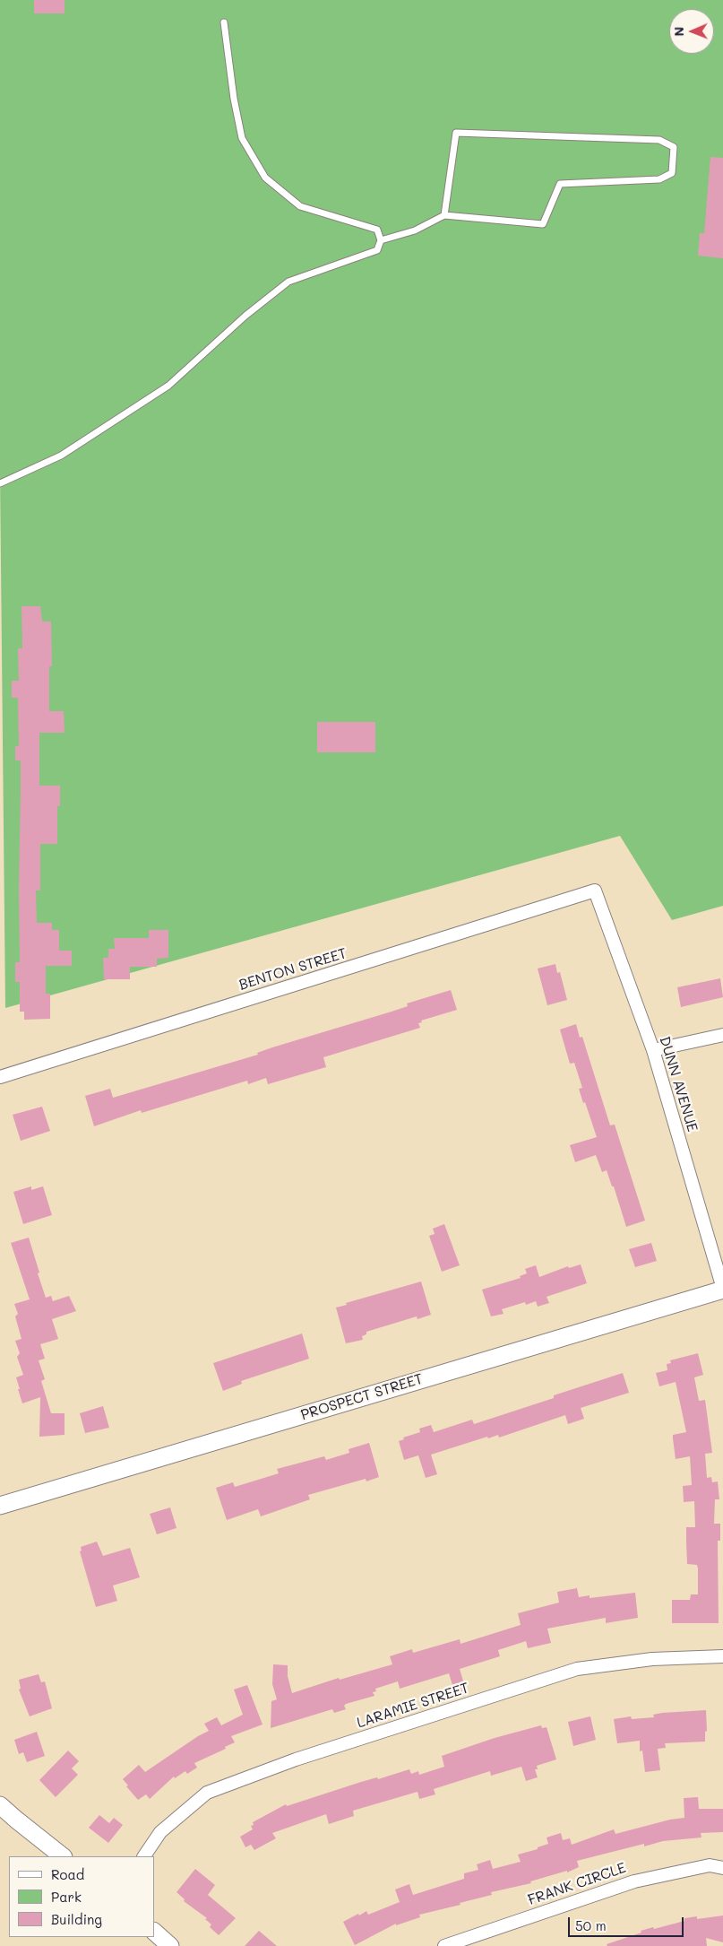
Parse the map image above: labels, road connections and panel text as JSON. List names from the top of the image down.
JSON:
{
  "streets": {
    "street": [
      "BENTON STREET",
      "DUNN AVENUE",
      "PROSPECT STREET",
      "LARAMIE STREET",
      "FRANK CIRCLE"
    ]
  },
  "crossings": [
    ["BENTON STREET", "DUNN AVENUE"],
    ["DUNN AVENUE", "PROSPECT STREET"]
  ],
  "legend": ["Road", "Park", "Building"],
  "scale_bar": "50 m",
  "north": "left"
}
